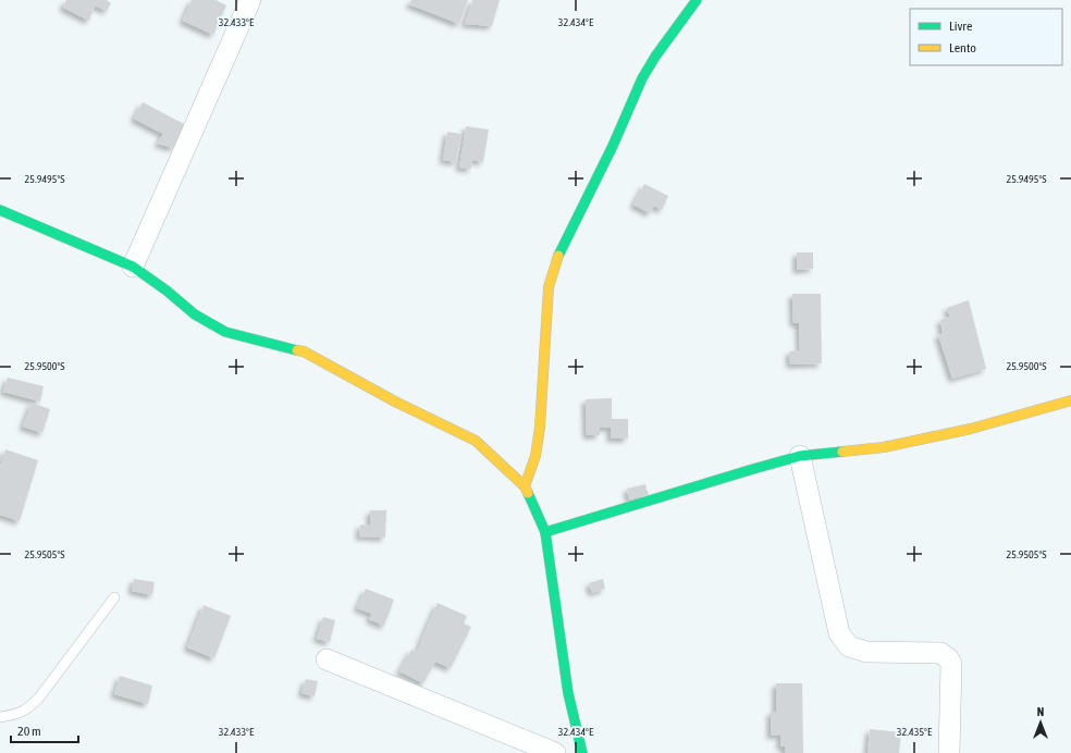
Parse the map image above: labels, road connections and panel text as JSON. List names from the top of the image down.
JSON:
{
  "legend": ["Livre", "Lento"],
  "scale_bar": "20 m",
  "north": "top",
  "coordinates": [
    "32.433°E",
    "32.434°E",
    "25.9495°S",
    "25.9500°S",
    "25.9505°S",
    "32.435°E"
  ]
}
